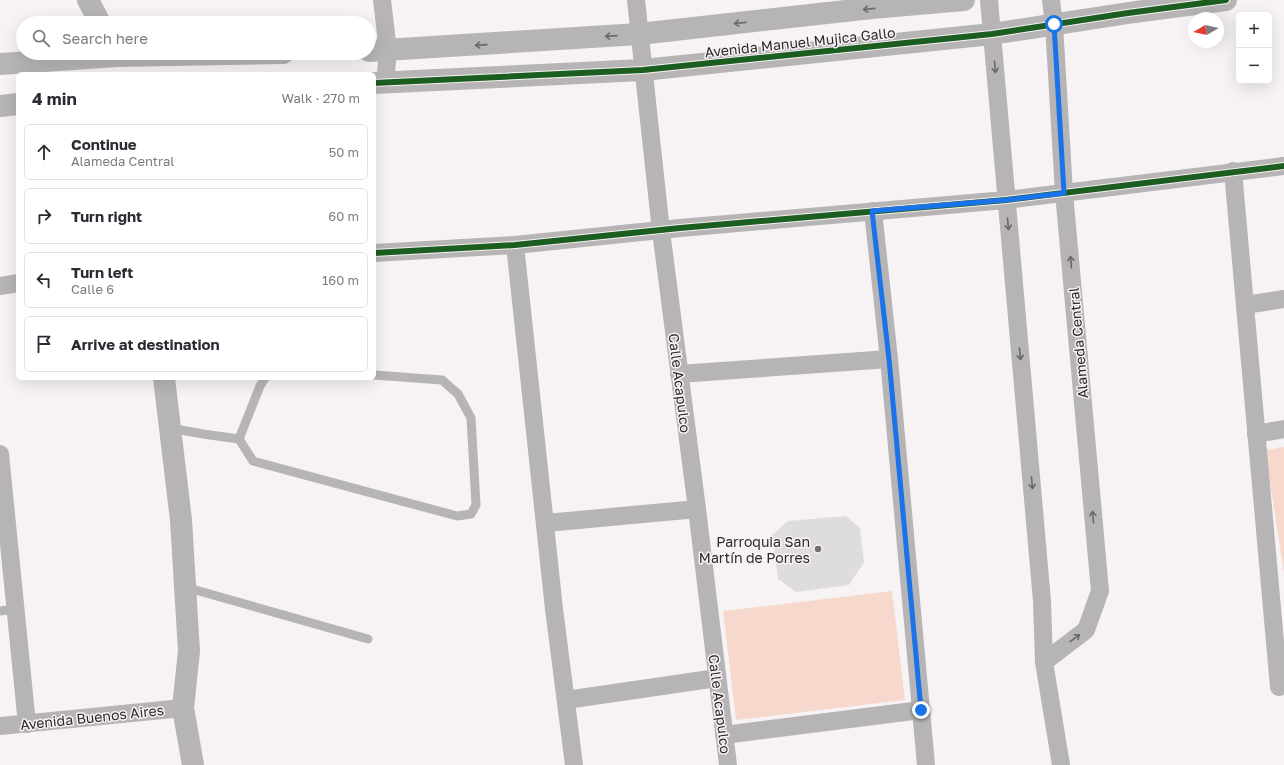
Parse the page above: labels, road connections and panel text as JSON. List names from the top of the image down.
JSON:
{
  "streets": {
    "street": [
      "Avenida Manuel Mujica Gallo",
      "Alameda Central",
      "Calle Acapulco",
      "Avenida Buenos Aires"
    ]
  },
  "crossings": [
    ["Avenida Manuel Mujica Gallo", "Alameda Central"],
    ["Avenida Manuel Mujica Gallo", "Calle Acapulco"]
  ],
  "places": ["Parroquia San Martín de Porres"],
  "north": "left",
  "page": {
    "map_buttons": ["+", "−"],
    "search": "Search here",
    "heading": ["4 min", "Walk · 270 m"],
    "list": [
      ["Continue", "Alameda Central", "50 m"],
      ["Turn right", "60 m"],
      ["Turn left", "Calle 6", "160 m"],
      "Arrive at destination"
    ]
  }
}
